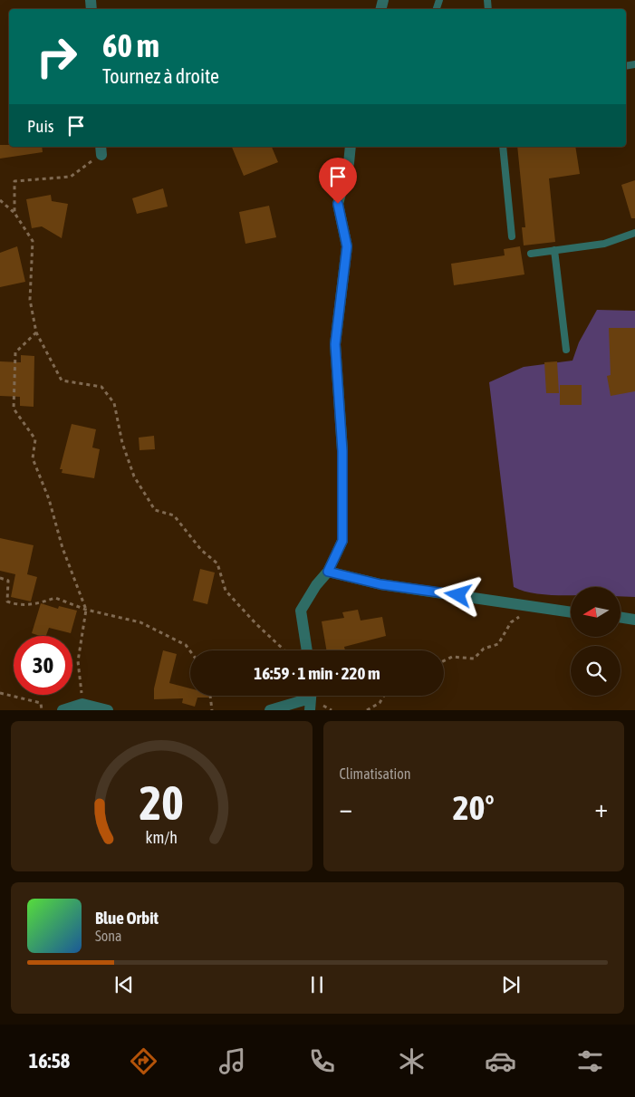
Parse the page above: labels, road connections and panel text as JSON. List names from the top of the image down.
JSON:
{
  "north": "left",
  "page": {
    "turn": ["60 m", "Tournez à droite"],
    "then": "Puis",
    "limit": "30",
    "trip": "16:59 · 1 min · 220 m",
    "tile": "Climatisation",
    "heat": ["−", "20°", "+"],
    "song": ["Blue Orbit", "Sona"],
    "tabs": "16:58",
    "gauge": ["20", "km/h"]
  }
}
